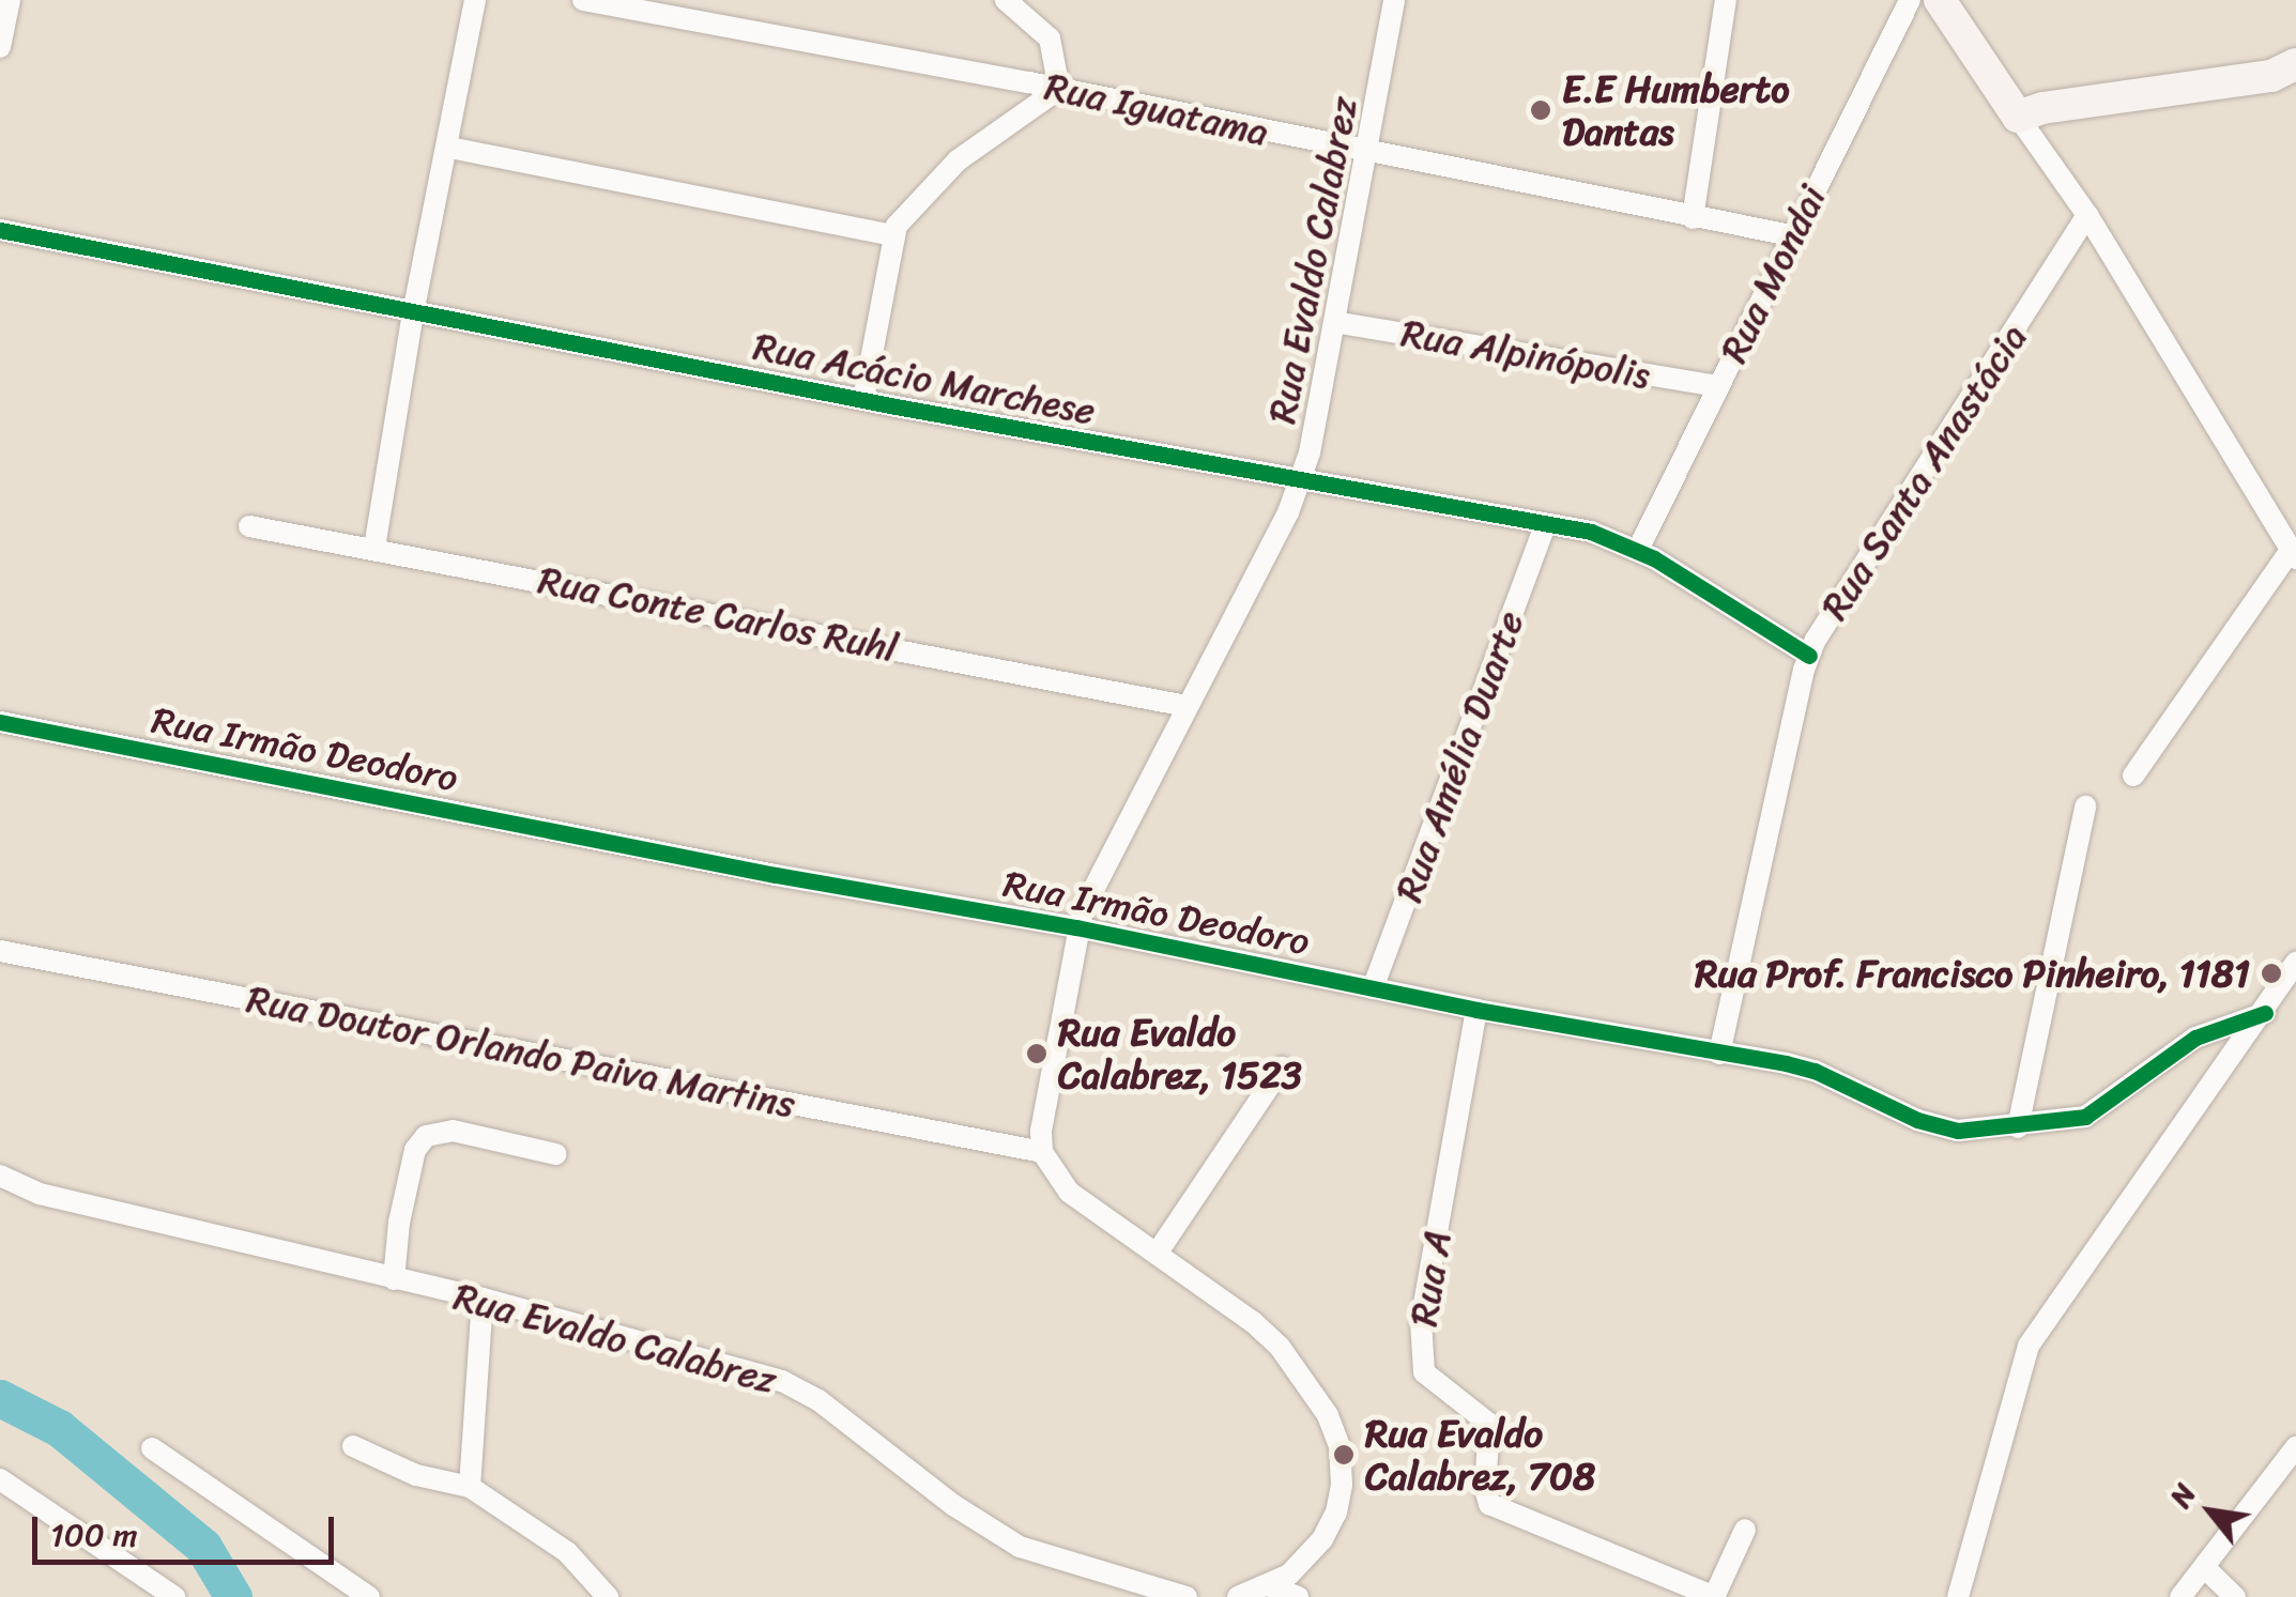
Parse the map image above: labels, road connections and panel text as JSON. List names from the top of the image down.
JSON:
{
  "streets": {
    "street": [
      "Rua Iguatama",
      "Rua Evaldo Calabrez",
      "Rua Mondai",
      "Rua Alpinópolis",
      "Rua Acácio Marchese",
      "Rua Santa Anastácia",
      "Rua Conte Carlos Ruhl",
      "Rua Irmão Deodoro",
      "Rua Amélia Duarte",
      "Rua Doutor Orlando Paiva Martins",
      "Rua A"
    ]
  },
  "crossings": [
    ["Rua Iguatama", "Rua Evaldo Calabrez"],
    ["Rua Iguatama", "Rua Mondai"],
    ["Rua Evaldo Calabrez", "Rua Alpinópolis"],
    ["Rua Evaldo Calabrez", "Rua Acácio Marchese"],
    ["Rua Evaldo Calabrez", "Rua Conte Carlos Ruhl"],
    ["Rua Evaldo Calabrez", "Rua Irmão Deodoro"],
    ["Rua Evaldo Calabrez", "Rua Doutor Orlando Paiva Martins"],
    ["Rua Mondai", "Rua Alpinópolis"],
    ["Rua Mondai", "Rua Acácio Marchese"],
    ["Rua Acácio Marchese", "Rua Santa Anastácia"],
    ["Rua Acácio Marchese", "Rua Amélia Duarte"],
    ["Rua Santa Anastácia", "Rua Irmão Deodoro"],
    ["Rua Irmão Deodoro", "Rua Amélia Duarte"],
    ["Rua Irmão Deodoro", "Rua A"]
  ],
  "places": [
    "E.E Humberto Dantas",
    "Rua Prof. Francisco Pinheiro, 1181",
    "Rua Evaldo Calabrez, 1523",
    "Rua Evaldo Calabrez, 708"
  ],
  "scale_bar": "100 m",
  "north": "top left"
}
